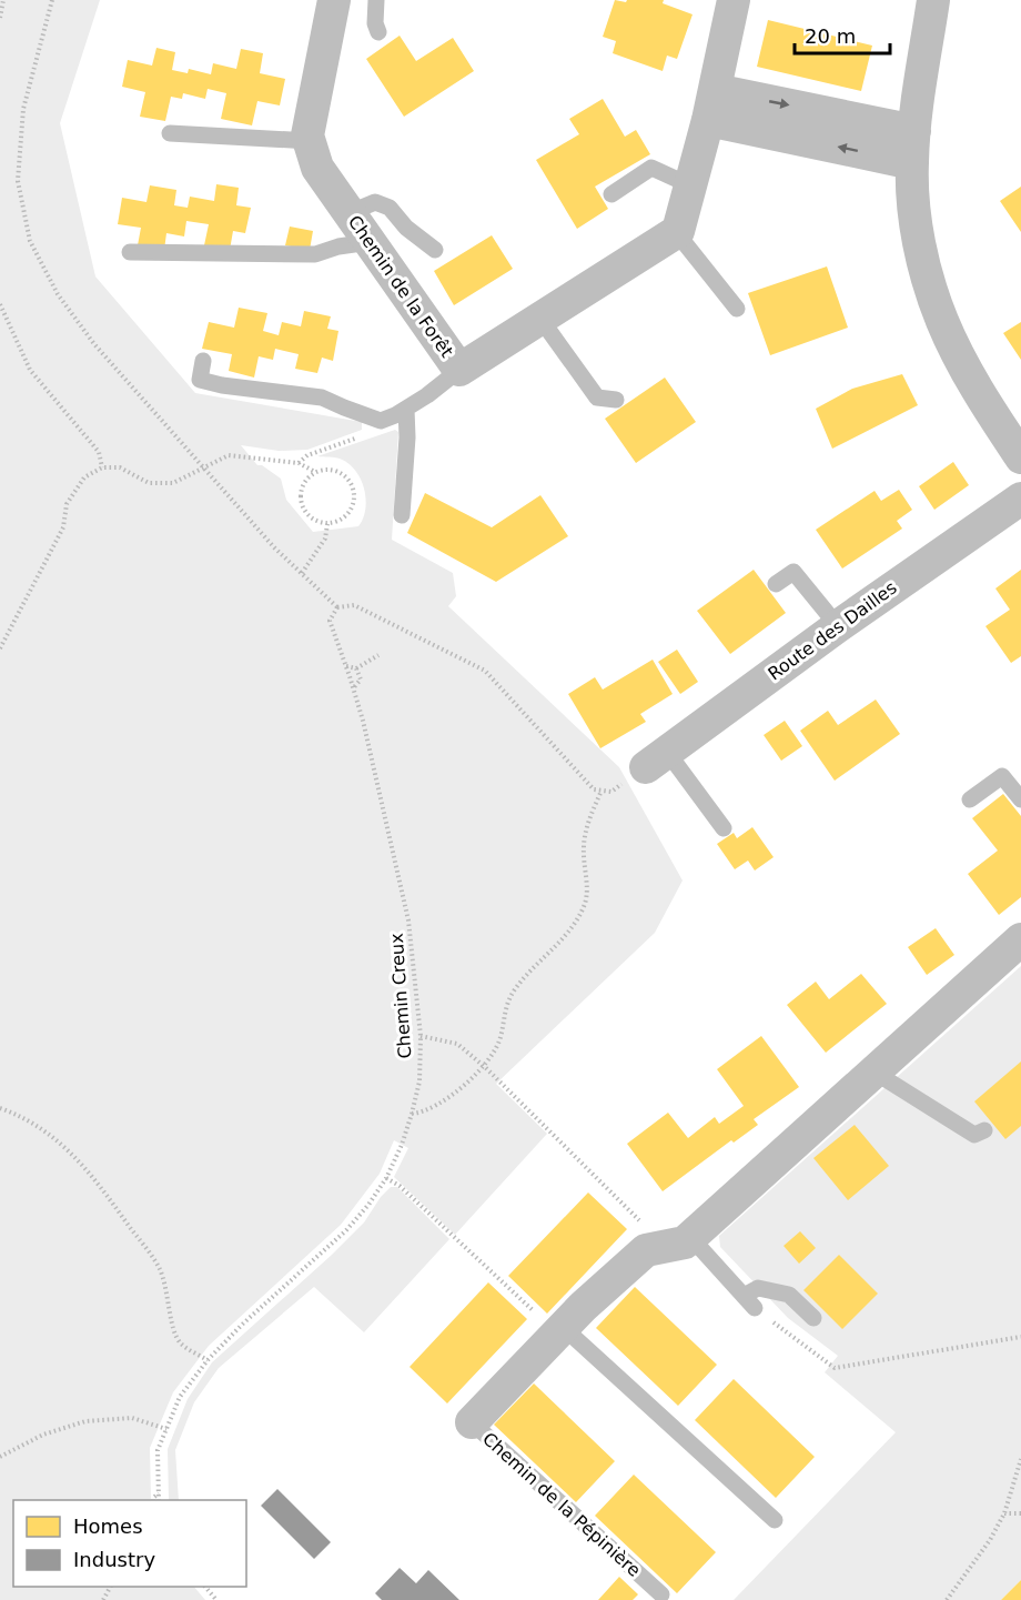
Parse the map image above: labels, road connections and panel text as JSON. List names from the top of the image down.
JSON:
{
  "streets": {
    "street": ["Chemin de la Forêt", "Route des Dailles", "Chemin de la Pépinière"],
    "path": ["Chemin Creux"]
  },
  "legend": ["Homes", "Industry"],
  "scale_bar": "20 m"
}
